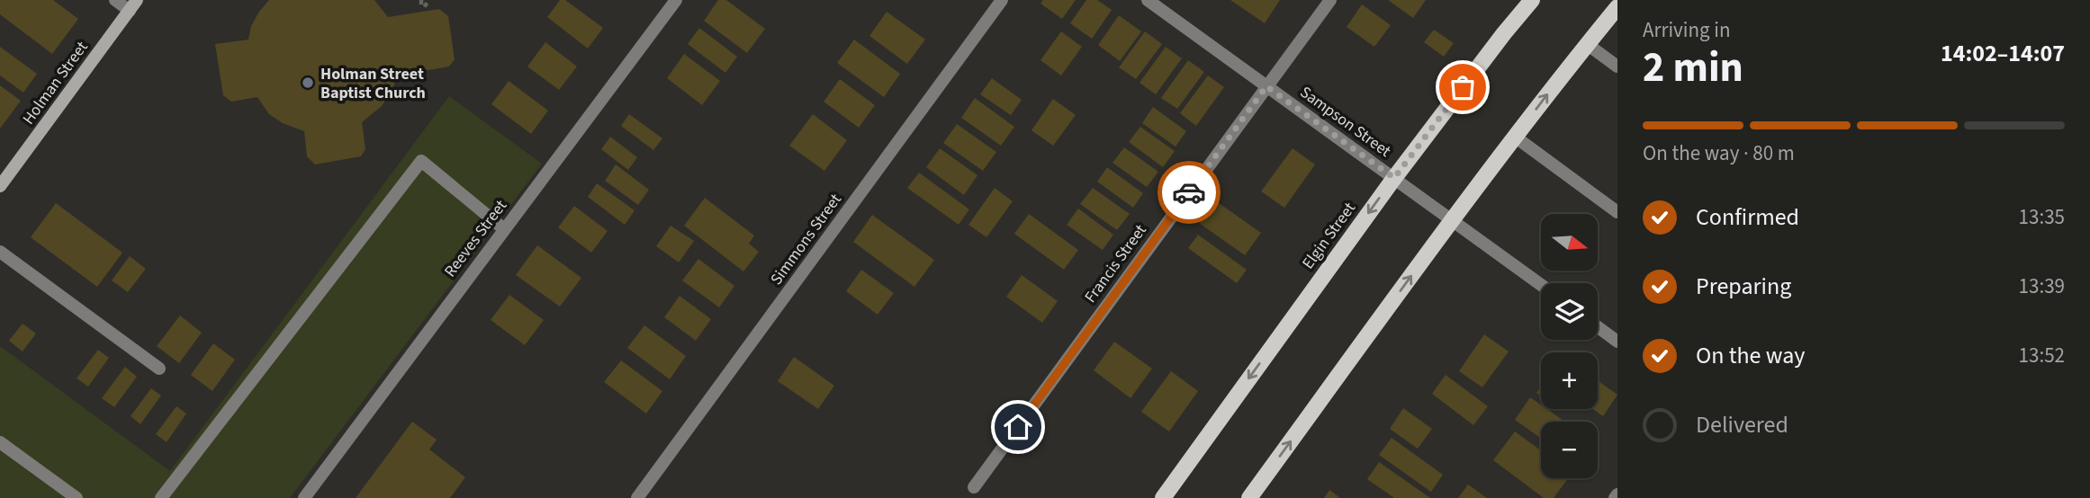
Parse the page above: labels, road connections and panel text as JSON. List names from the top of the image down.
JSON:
{
  "streets": {
    "main road": ["Elgin Street"],
    "street": [
      "Holman Street",
      "Sampson Street",
      "Reeves Street",
      "Simmons Street",
      "Francis Street"
    ]
  },
  "crossings": [
    ["Sampson Street", "Elgin Street"],
    ["Sampson Street", "Francis Street"]
  ],
  "places": ["Holman Street Baptist Church"],
  "north": "right",
  "page": {
    "heading": ["2 min", "Arriving in", "14:02–14:07"],
    "bar": "On the way · 80 m",
    "list": [
      ["Confirmed", "13:35"],
      ["Preparing", "13:39"],
      ["On the way", "13:52"],
      "Delivered"
    ],
    "map_buttons": ["+", "−"]
  }
}
